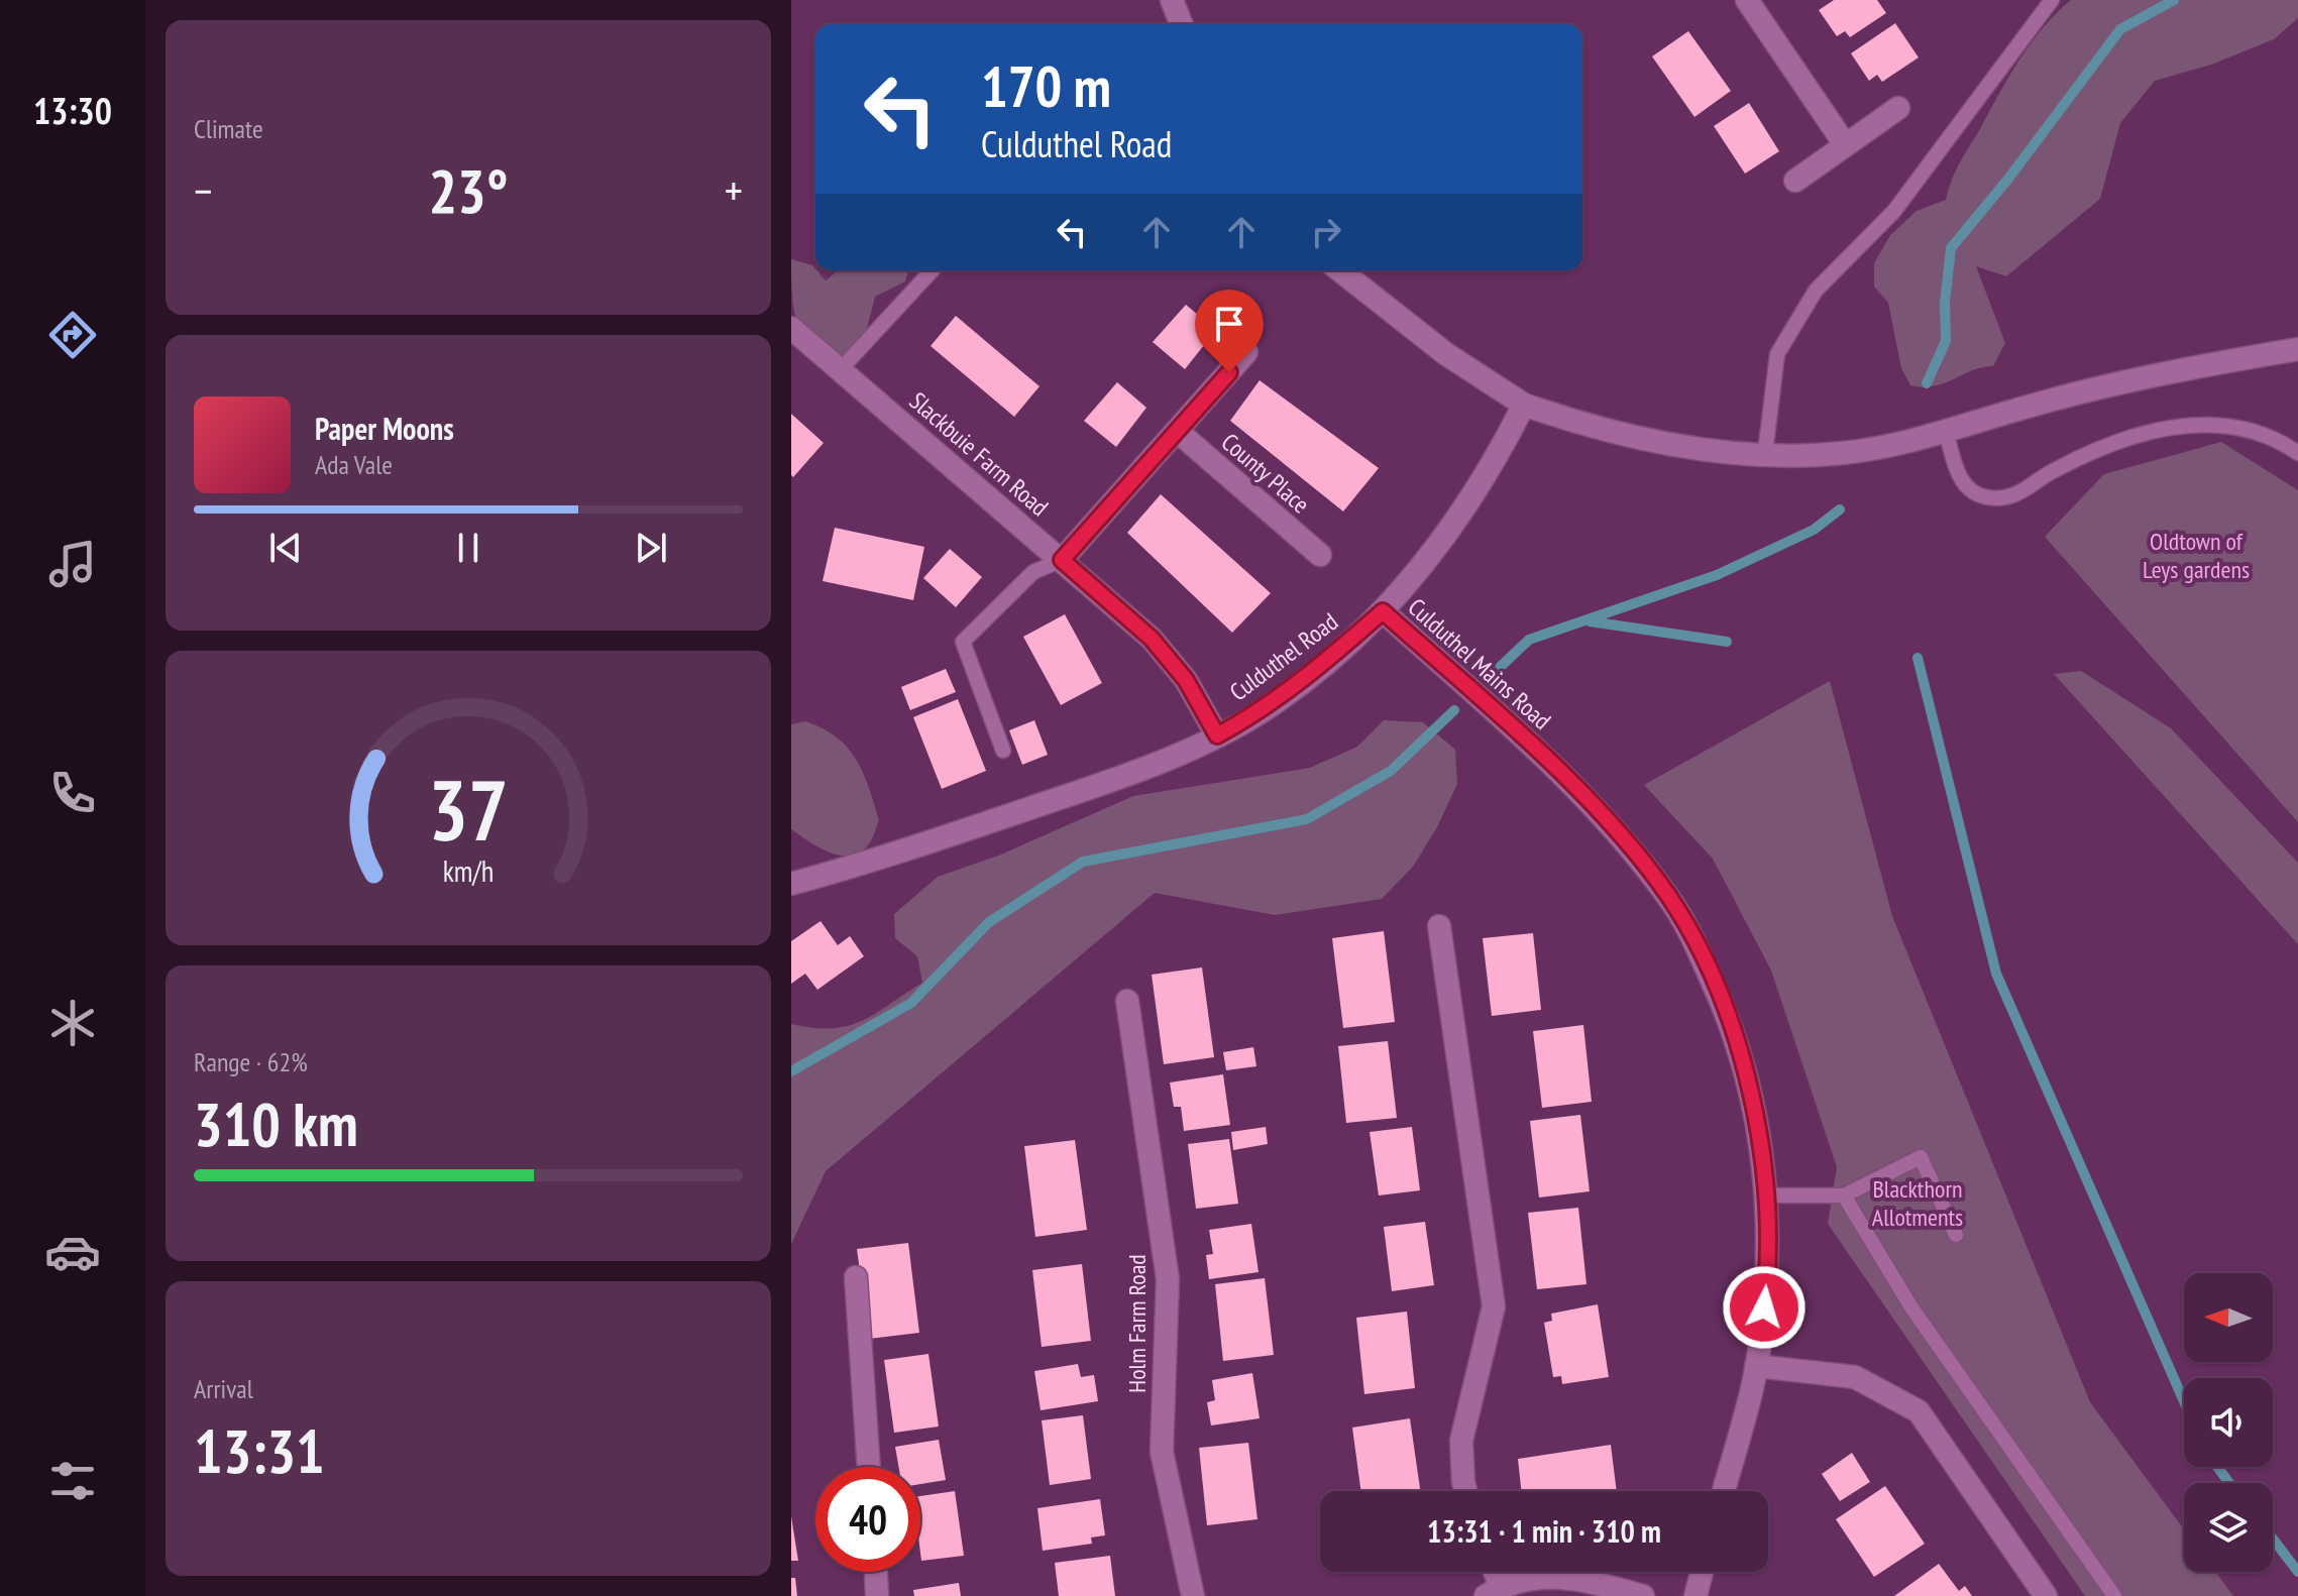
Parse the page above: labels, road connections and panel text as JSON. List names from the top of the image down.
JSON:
{
  "streets": {
    "street": [
      "Slackbuie Farm Road",
      "County Place",
      "Culduthel Road",
      "Culduthel Mains Road",
      "Holm Farm Road"
    ]
  },
  "crossings": [
    ["Slackbuie Farm Road", "Culduthel Road"],
    ["Culduthel Road", "Culduthel Mains Road"]
  ],
  "parks": ["Oldtown of Leys gardens", "Blackthorn Allotments"],
  "north": "left",
  "page": {
    "tabs": "13:30",
    "tile": [
      "Climate",
      ["Range · 62%", "310 km"],
      ["Arrival", "13:31"]
    ],
    "turn": ["170 m", "Culduthel Road"],
    "heat": ["−", "23°", "+"],
    "song": ["Paper Moons", "Ada Vale"],
    "limit": "40",
    "trip": "13:31 · 1 min · 310 m",
    "gauge": ["37", "km/h"]
  }
}
